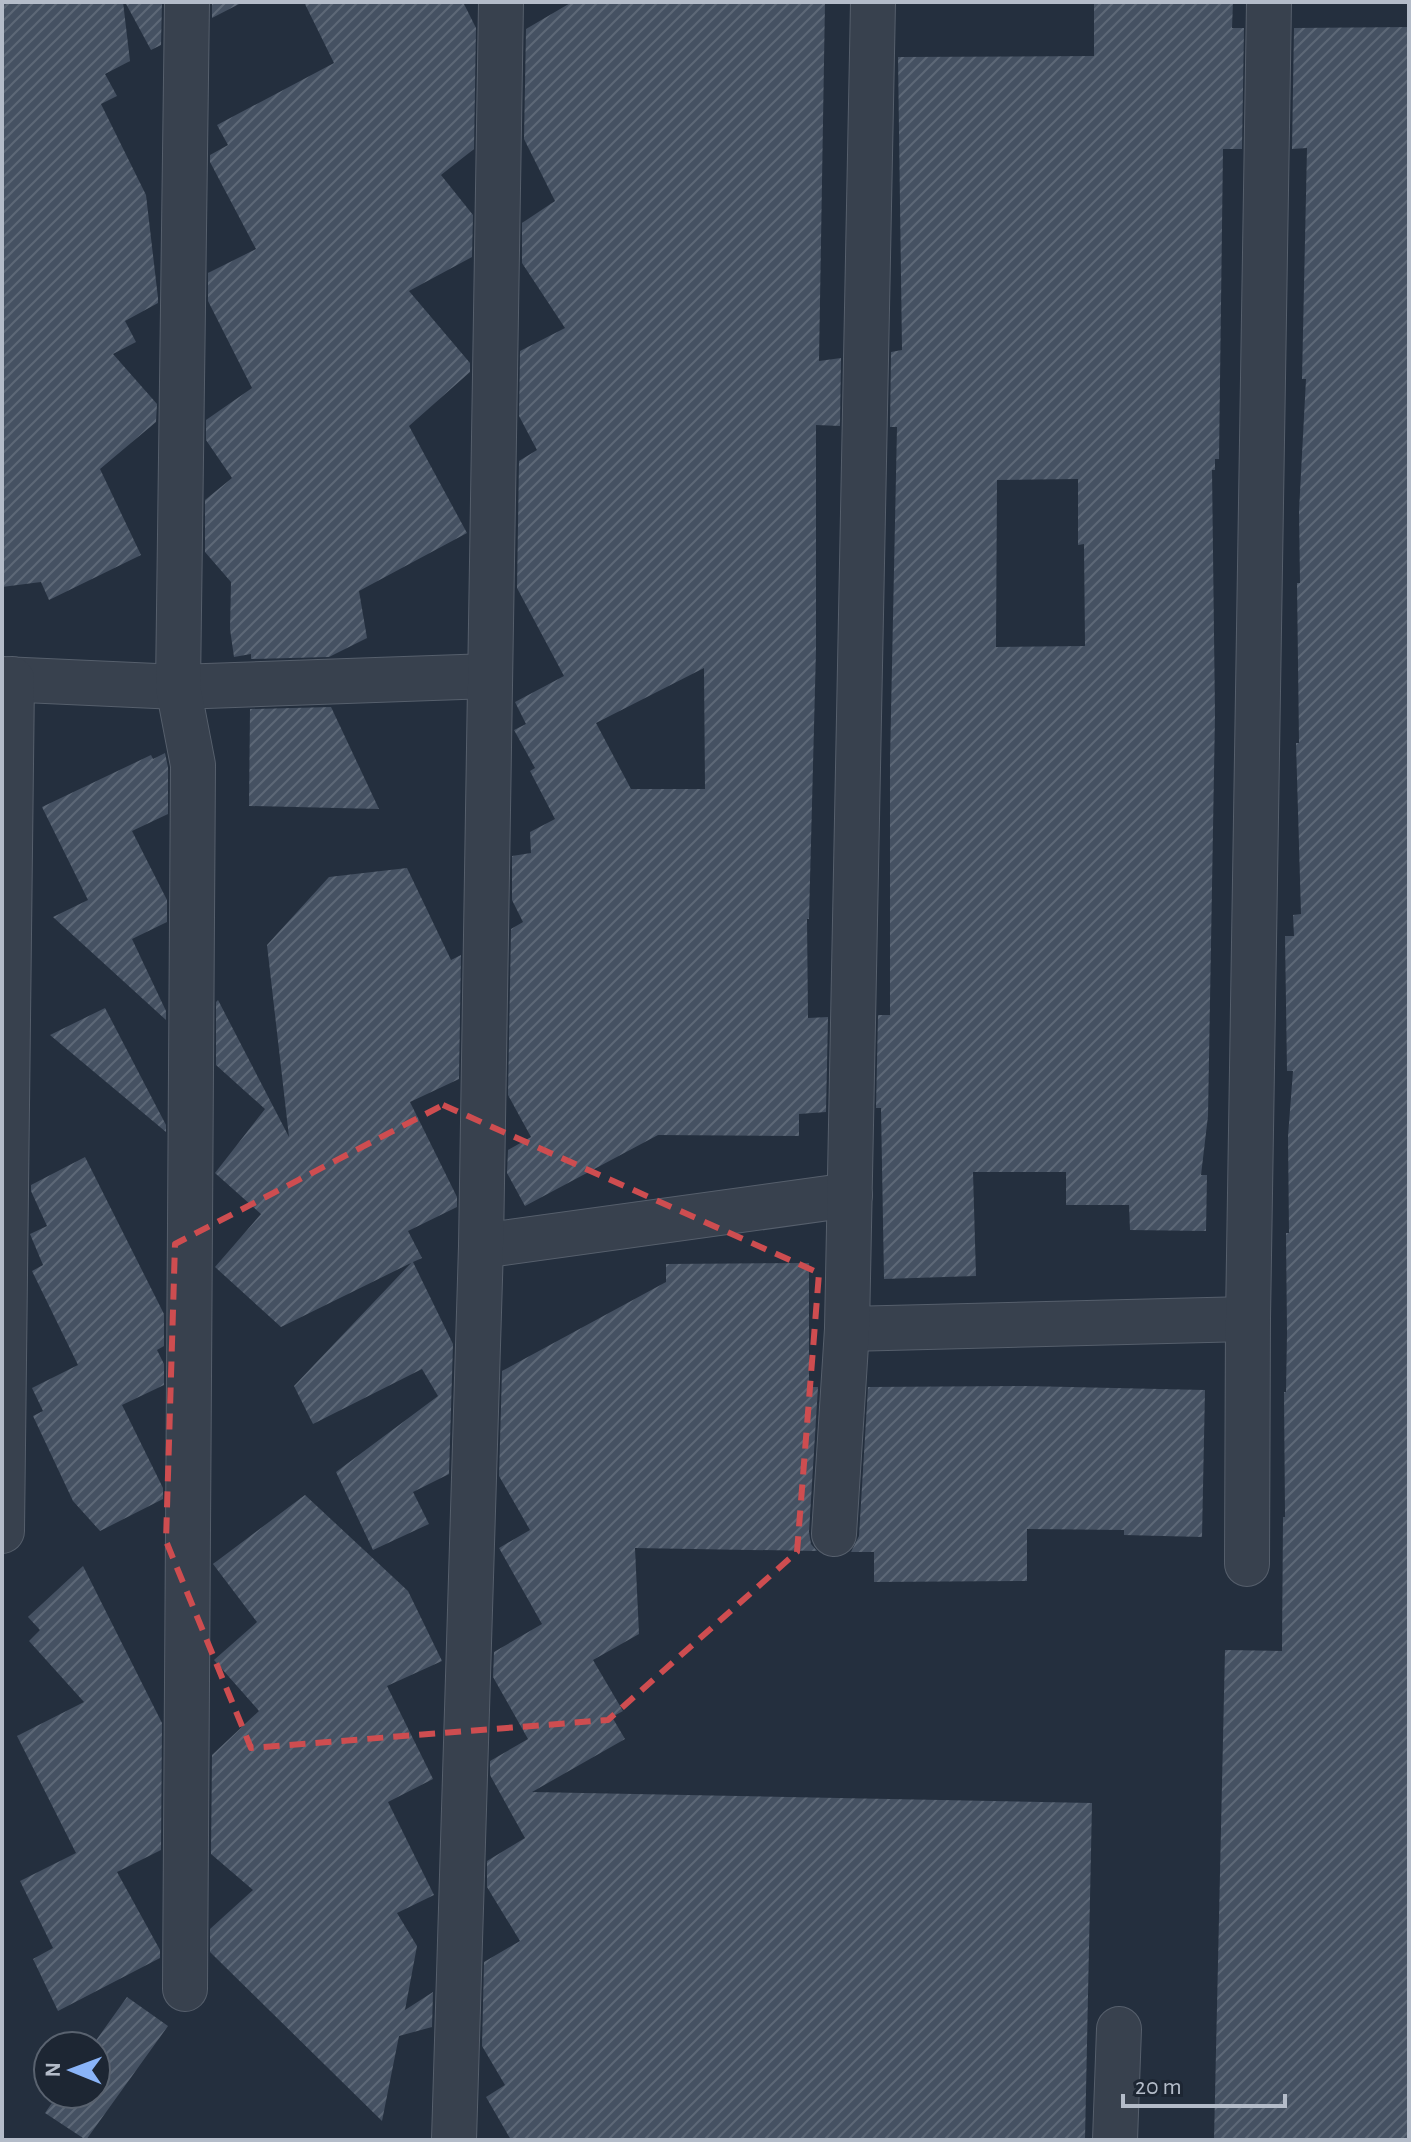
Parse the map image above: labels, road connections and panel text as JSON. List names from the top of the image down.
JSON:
{
  "scale_bar": "20 m",
  "north": "left"
}
